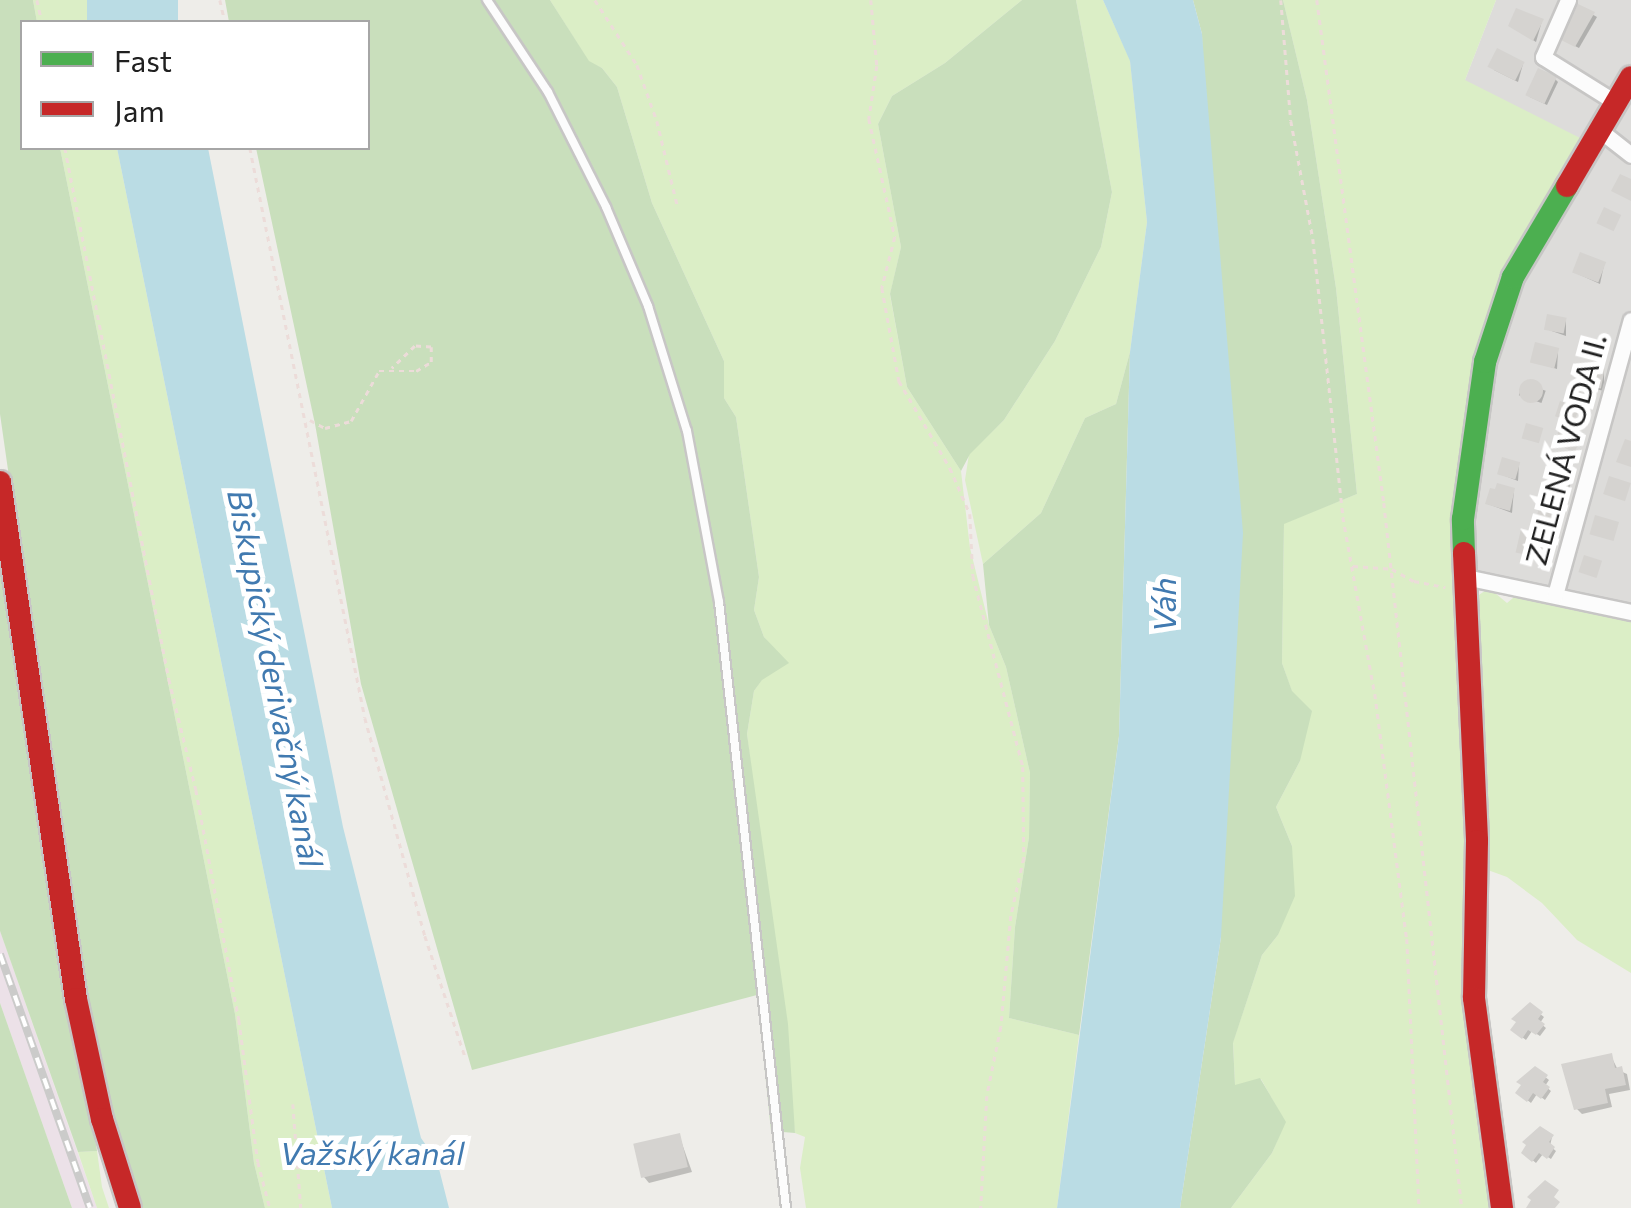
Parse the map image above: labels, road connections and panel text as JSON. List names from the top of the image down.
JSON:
{
  "streets": {
    "street": ["ZELENÁ VODA II."]
  },
  "water": ["Váh", "Biskupický derivačný kanál", "Važský kanál"],
  "legend": ["Fast", "Jam"]
}
